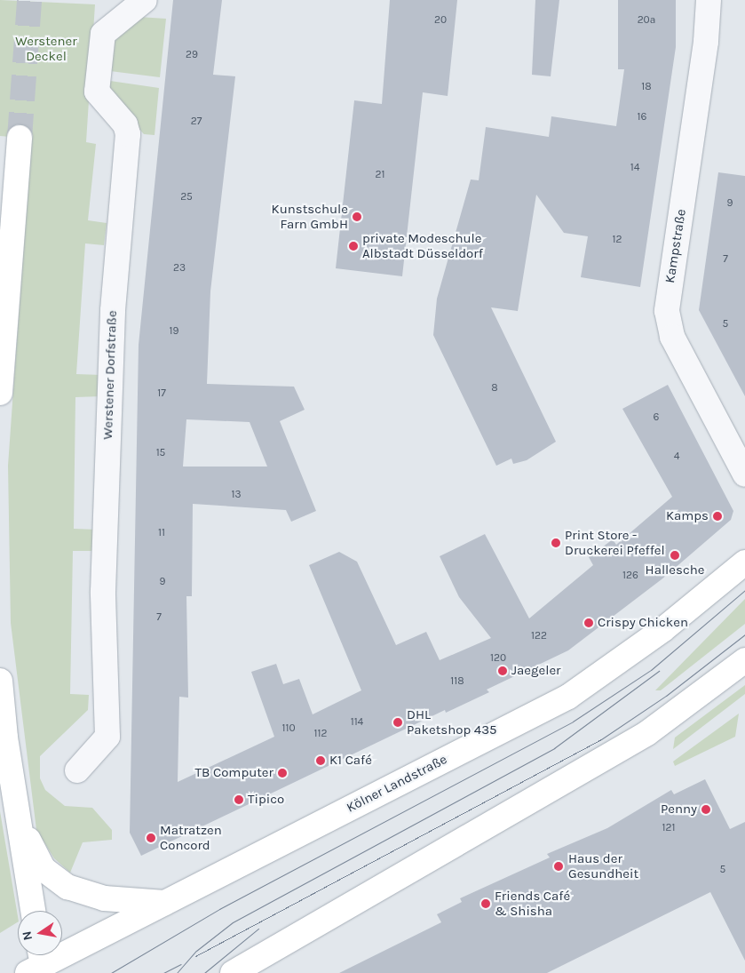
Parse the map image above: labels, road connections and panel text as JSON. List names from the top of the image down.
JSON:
{
  "streets": {
    "main road": ["Kölner Landstraße"],
    "street": ["Kampstraße", "Werstener Dorfstraße"]
  },
  "parks": ["Werstener Deckel"],
  "places": [
    "Kunstschule Farn GmbH",
    "private Modeschule Albstadt Düsseldorf",
    "Kamps",
    "Print Store - Druckerei Pfeffel",
    "Hallesche",
    "Crispy Chicken",
    "Jaegeler",
    "DHL Paketshop 435",
    "K1 Café",
    "TB Computer",
    "Tipico",
    "Penny",
    "Matratzen Concord",
    "Haus der Gesundheit",
    "Friends Café & Shisha"
  ],
  "house_numbers": [
    "20",
    "20a",
    "29",
    "18",
    "16",
    "27",
    "14",
    "21",
    "25",
    "9",
    "12",
    "7",
    "23",
    "5",
    "19",
    "8",
    "17",
    "6",
    "15",
    "4",
    "13",
    "11",
    "126",
    "9",
    "7",
    "122",
    "120",
    "118",
    "114",
    "110",
    "112",
    "121",
    "5"
  ],
  "north": "left"
}
